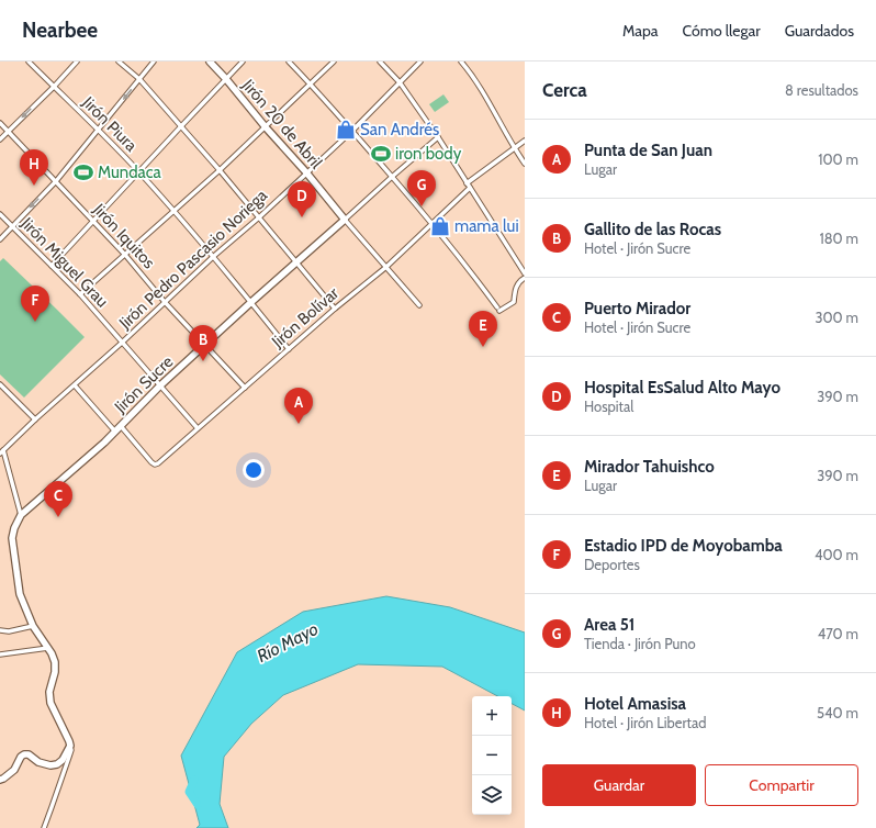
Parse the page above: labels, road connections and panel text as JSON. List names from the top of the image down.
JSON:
{
  "streets": {
    "street": [
      "Jirón Piura",
      "Jirón 20 de Abril",
      "Jirón Iquitos",
      "Jirón Pedro Pascasio Noriega",
      "Jirón Miguel Grau",
      "Jirón Bolívar",
      "Jirón Sucre"
    ]
  },
  "crossings": [
    ["Jirón Piura", "Jirón Pedro Pascasio Noriega"],
    ["Jirón Piura", "Jirón Bolívar"],
    ["Jirón Piura", "Jirón Sucre"],
    ["Jirón 20 de Abril", "Jirón Pedro Pascasio Noriega"],
    ["Jirón 20 de Abril", "Jirón Bolívar"],
    ["Jirón 20 de Abril", "Jirón Sucre"],
    ["Jirón Iquitos", "Jirón Pedro Pascasio Noriega"],
    ["Jirón Iquitos", "Jirón Bolívar"],
    ["Jirón Iquitos", "Jirón Sucre"],
    ["Jirón Pedro Pascasio Noriega", "Jirón Miguel Grau"],
    ["Jirón Miguel Grau", "Jirón Bolívar"],
    ["Jirón Miguel Grau", "Jirón Sucre"],
    ["Jirón Bolívar", "Jirón Sucre"]
  ],
  "water": ["Río Mayo"],
  "places": {
    "shop": ["San Andrés", "mama lui"],
    "sports": ["iron body", "Mundaca"]
  },
  "page": {
    "header": "Nearbee",
    "nav": ["Mapa", "Cómo llegar", "Guardados"],
    "heading": ["Cerca", "8 resultados"],
    "list": [
      {
        "mark": "A",
        "name": "Punta de San Juan",
        "note": "Lugar",
        "value": "100 m"
      },
      {
        "mark": "B",
        "name": "Gallito de las Rocas",
        "note": "Hotel · Jirón Sucre",
        "value": "180 m"
      },
      {
        "mark": "C",
        "name": "Puerto Mirador",
        "note": "Hotel · Jirón Sucre",
        "value": "300 m"
      },
      {
        "mark": "D",
        "name": "Hospital EsSalud Alto Mayo",
        "note": "Hospital",
        "value": "390 m"
      },
      {
        "mark": "E",
        "name": "Mirador Tahuishco",
        "note": "Lugar",
        "value": "390 m"
      },
      {
        "mark": "F",
        "name": "Estadio IPD de Moyobamba",
        "note": "Deportes",
        "value": "400 m"
      },
      {
        "mark": "G",
        "name": "Area 51",
        "note": "Tienda · Jirón Puno",
        "value": "470 m"
      },
      {
        "mark": "H",
        "name": "Hotel Amasisa",
        "note": "Hotel · Jirón Libertad",
        "value": "540 m"
      }
    ],
    "pins": [
      "H",
      "G",
      "D",
      "F",
      "E",
      "B",
      "A",
      "C"
    ],
    "map_buttons": ["+", "−"],
    "buttons": ["Guardar", "Compartir"]
  }
}
